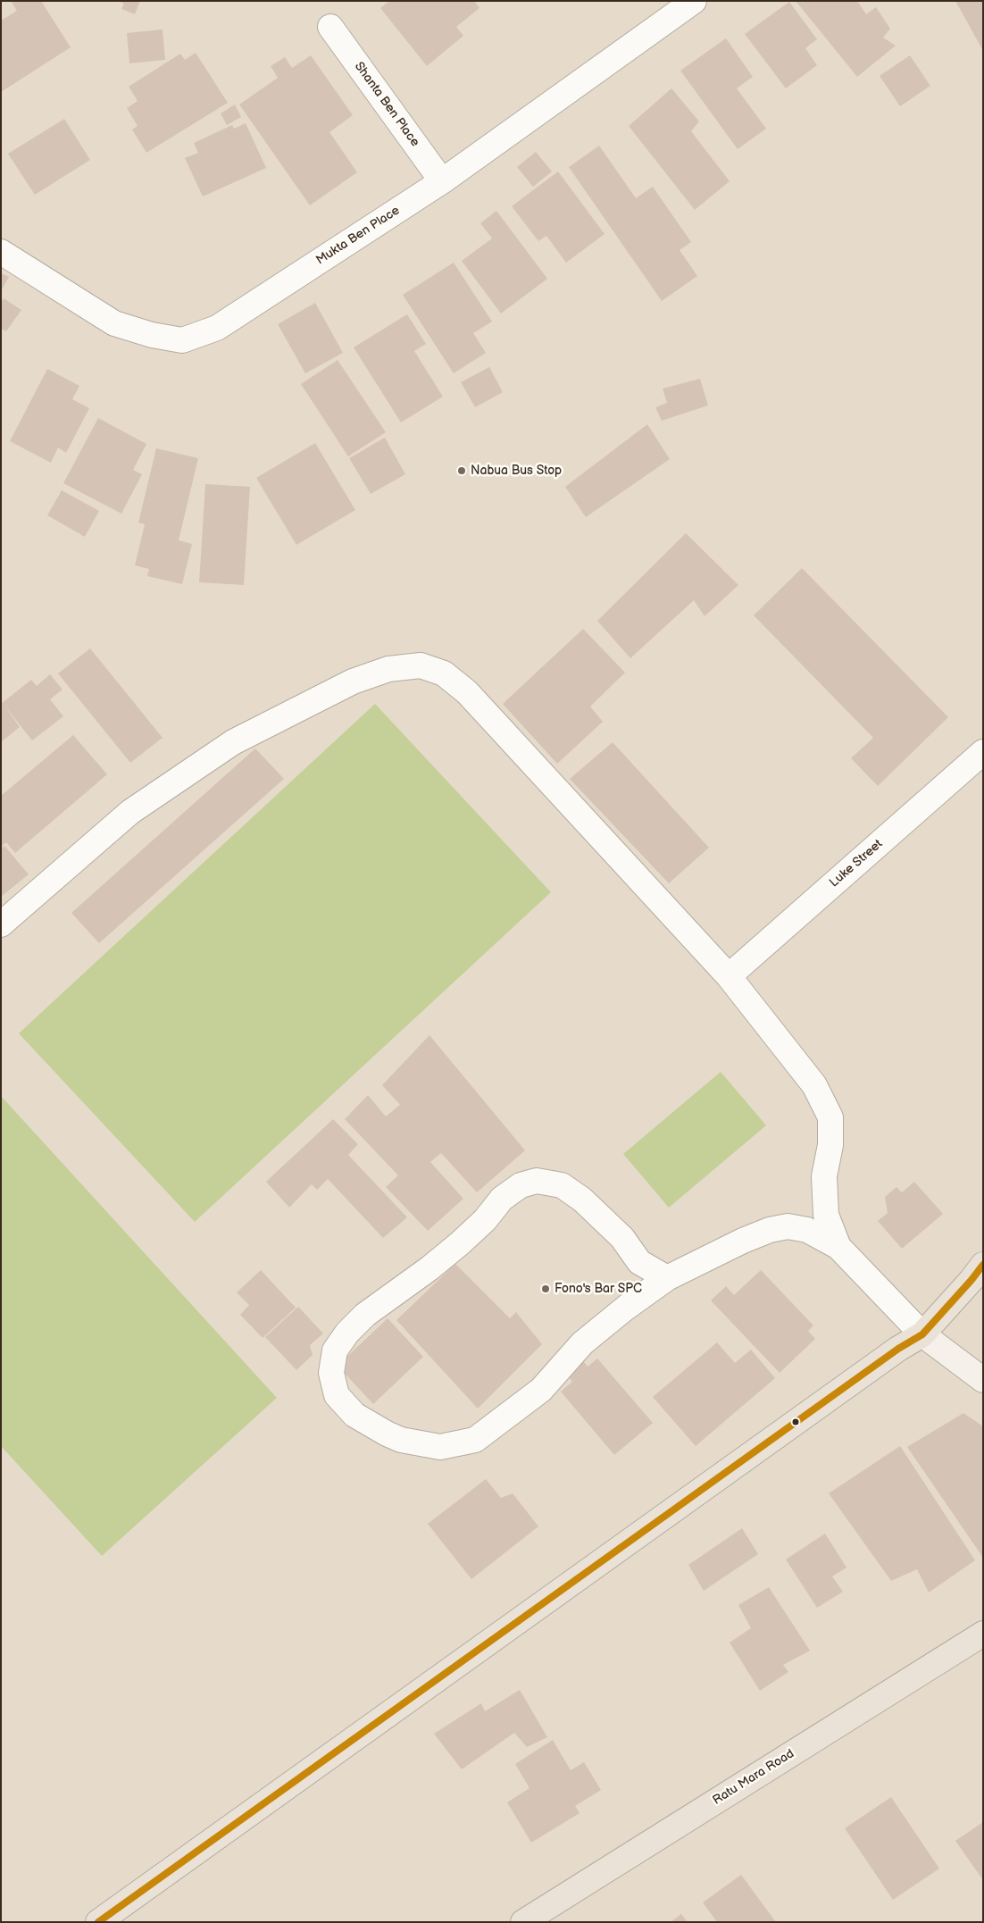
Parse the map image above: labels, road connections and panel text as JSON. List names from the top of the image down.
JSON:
{
  "streets": {
    "highway": ["Ratu Mara Road"],
    "street": ["Shanta Ben Place", "Mukta Ben Place", "Luke Street"]
  },
  "crossings": [
    ["Shanta Ben Place", "Mukta Ben Place"]
  ],
  "places": ["Nabua Bus Stop", "Fono's Bar SPC"]
}
